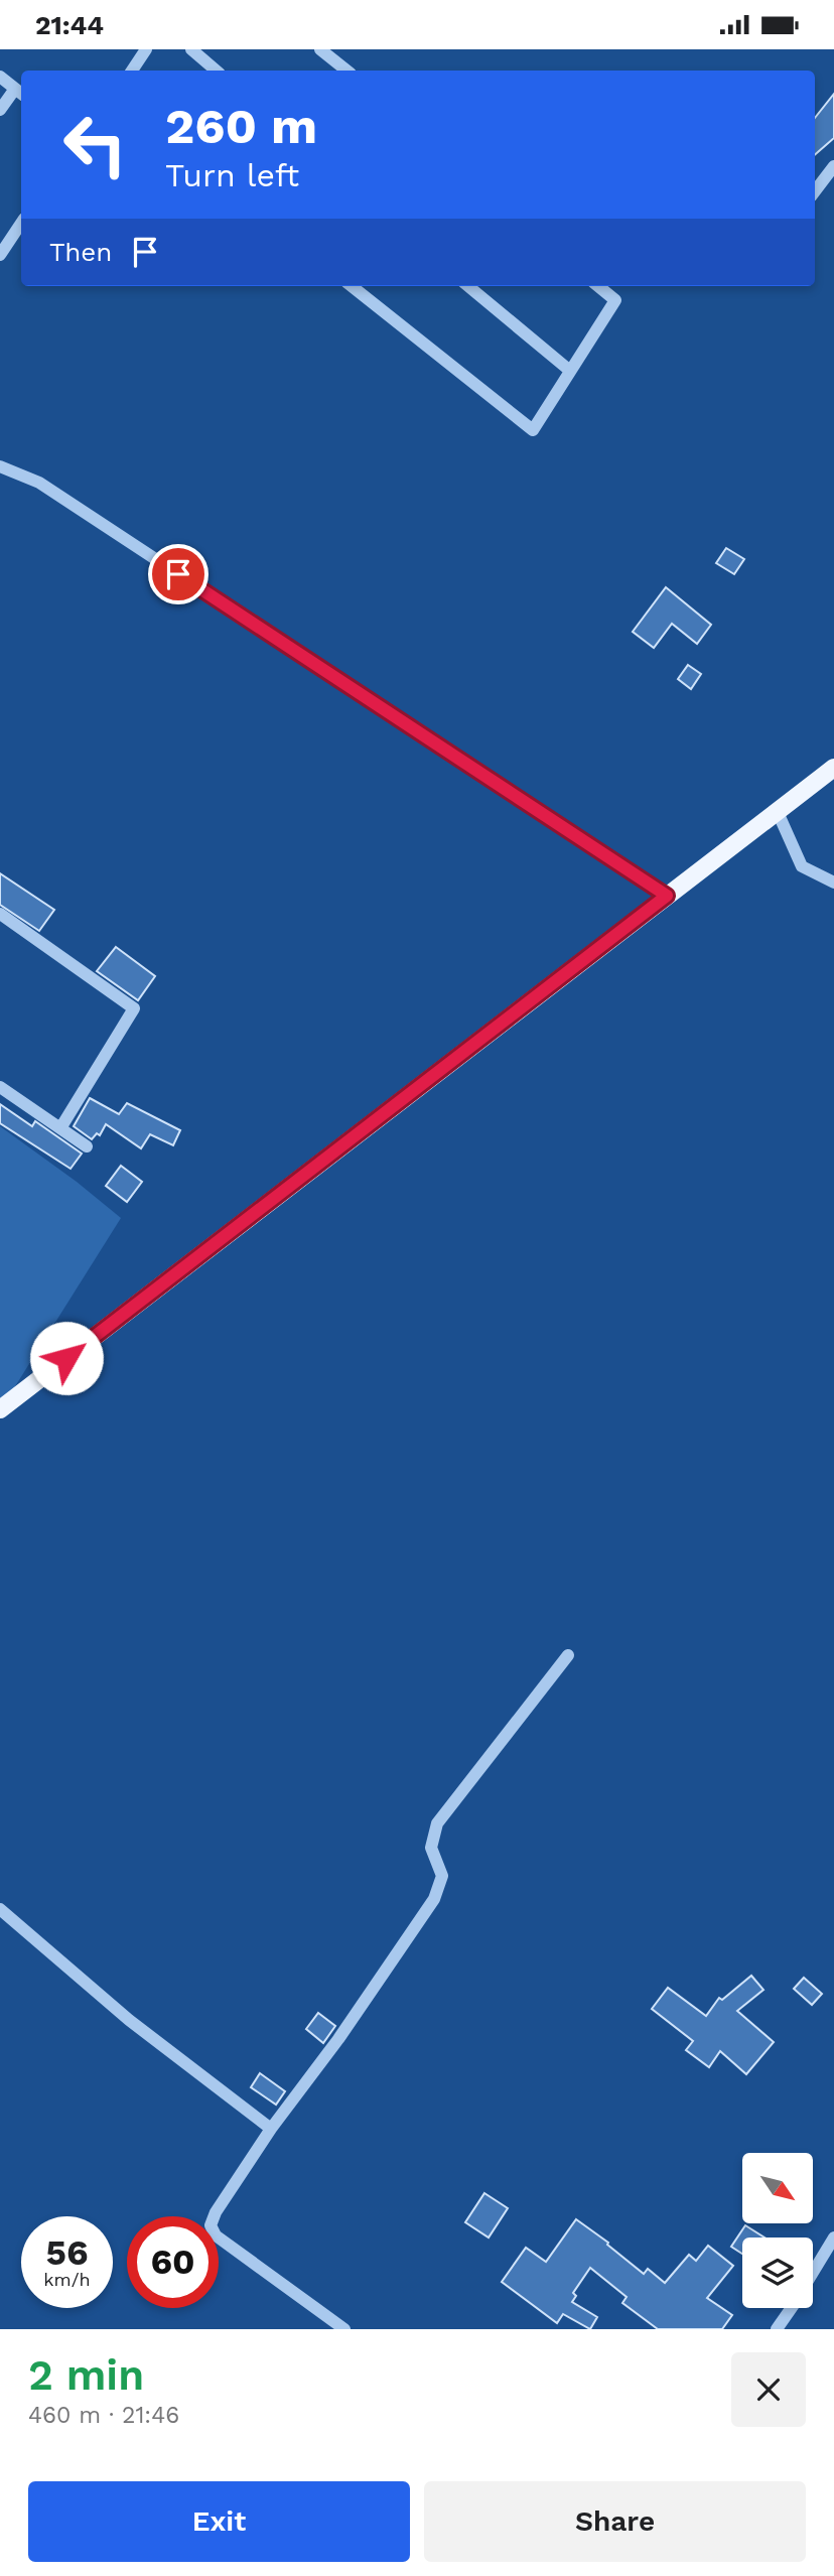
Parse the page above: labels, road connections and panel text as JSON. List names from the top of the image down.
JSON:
{
  "north": "bottom right",
  "page": {
    "status": "21:44",
    "turn": ["260 m", "Turn left"],
    "then": "Then",
    "speed": "56 km/h",
    "limit": "60",
    "heading": ["2 min", "460 m · 21:46"],
    "buttons": ["Exit", "Share"]
  }
}
